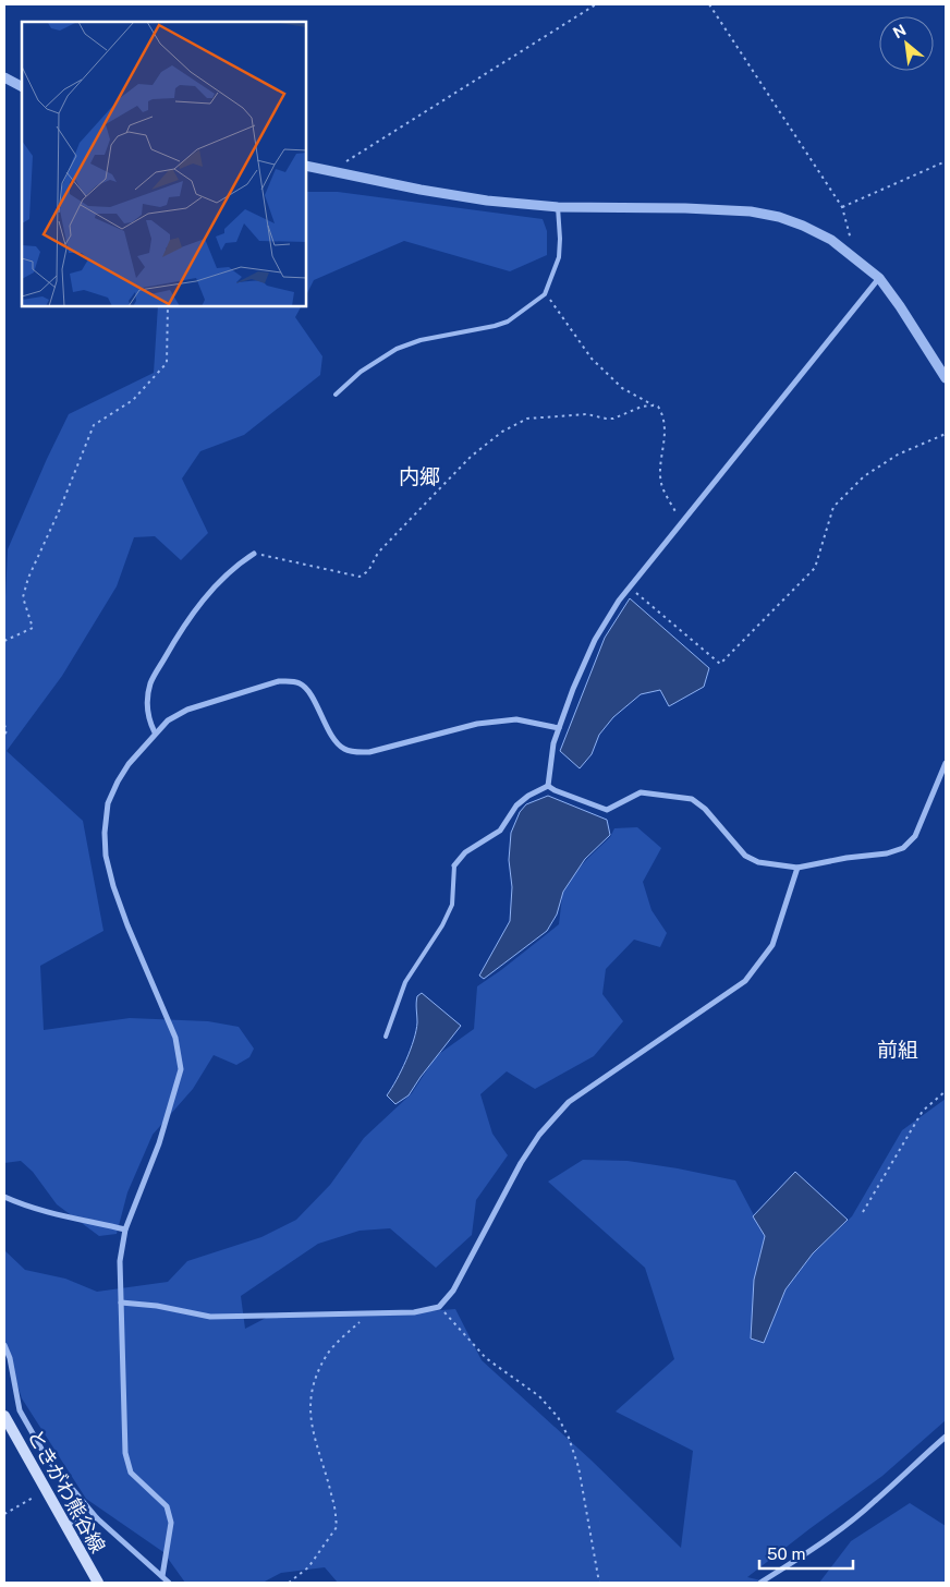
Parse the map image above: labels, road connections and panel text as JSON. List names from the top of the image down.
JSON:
{
  "streets": {
    "main road": ["ときがわ熊谷線"]
  },
  "districts": ["内郷", "前組"],
  "scale_bar": "50 m",
  "north": "top left"
}
